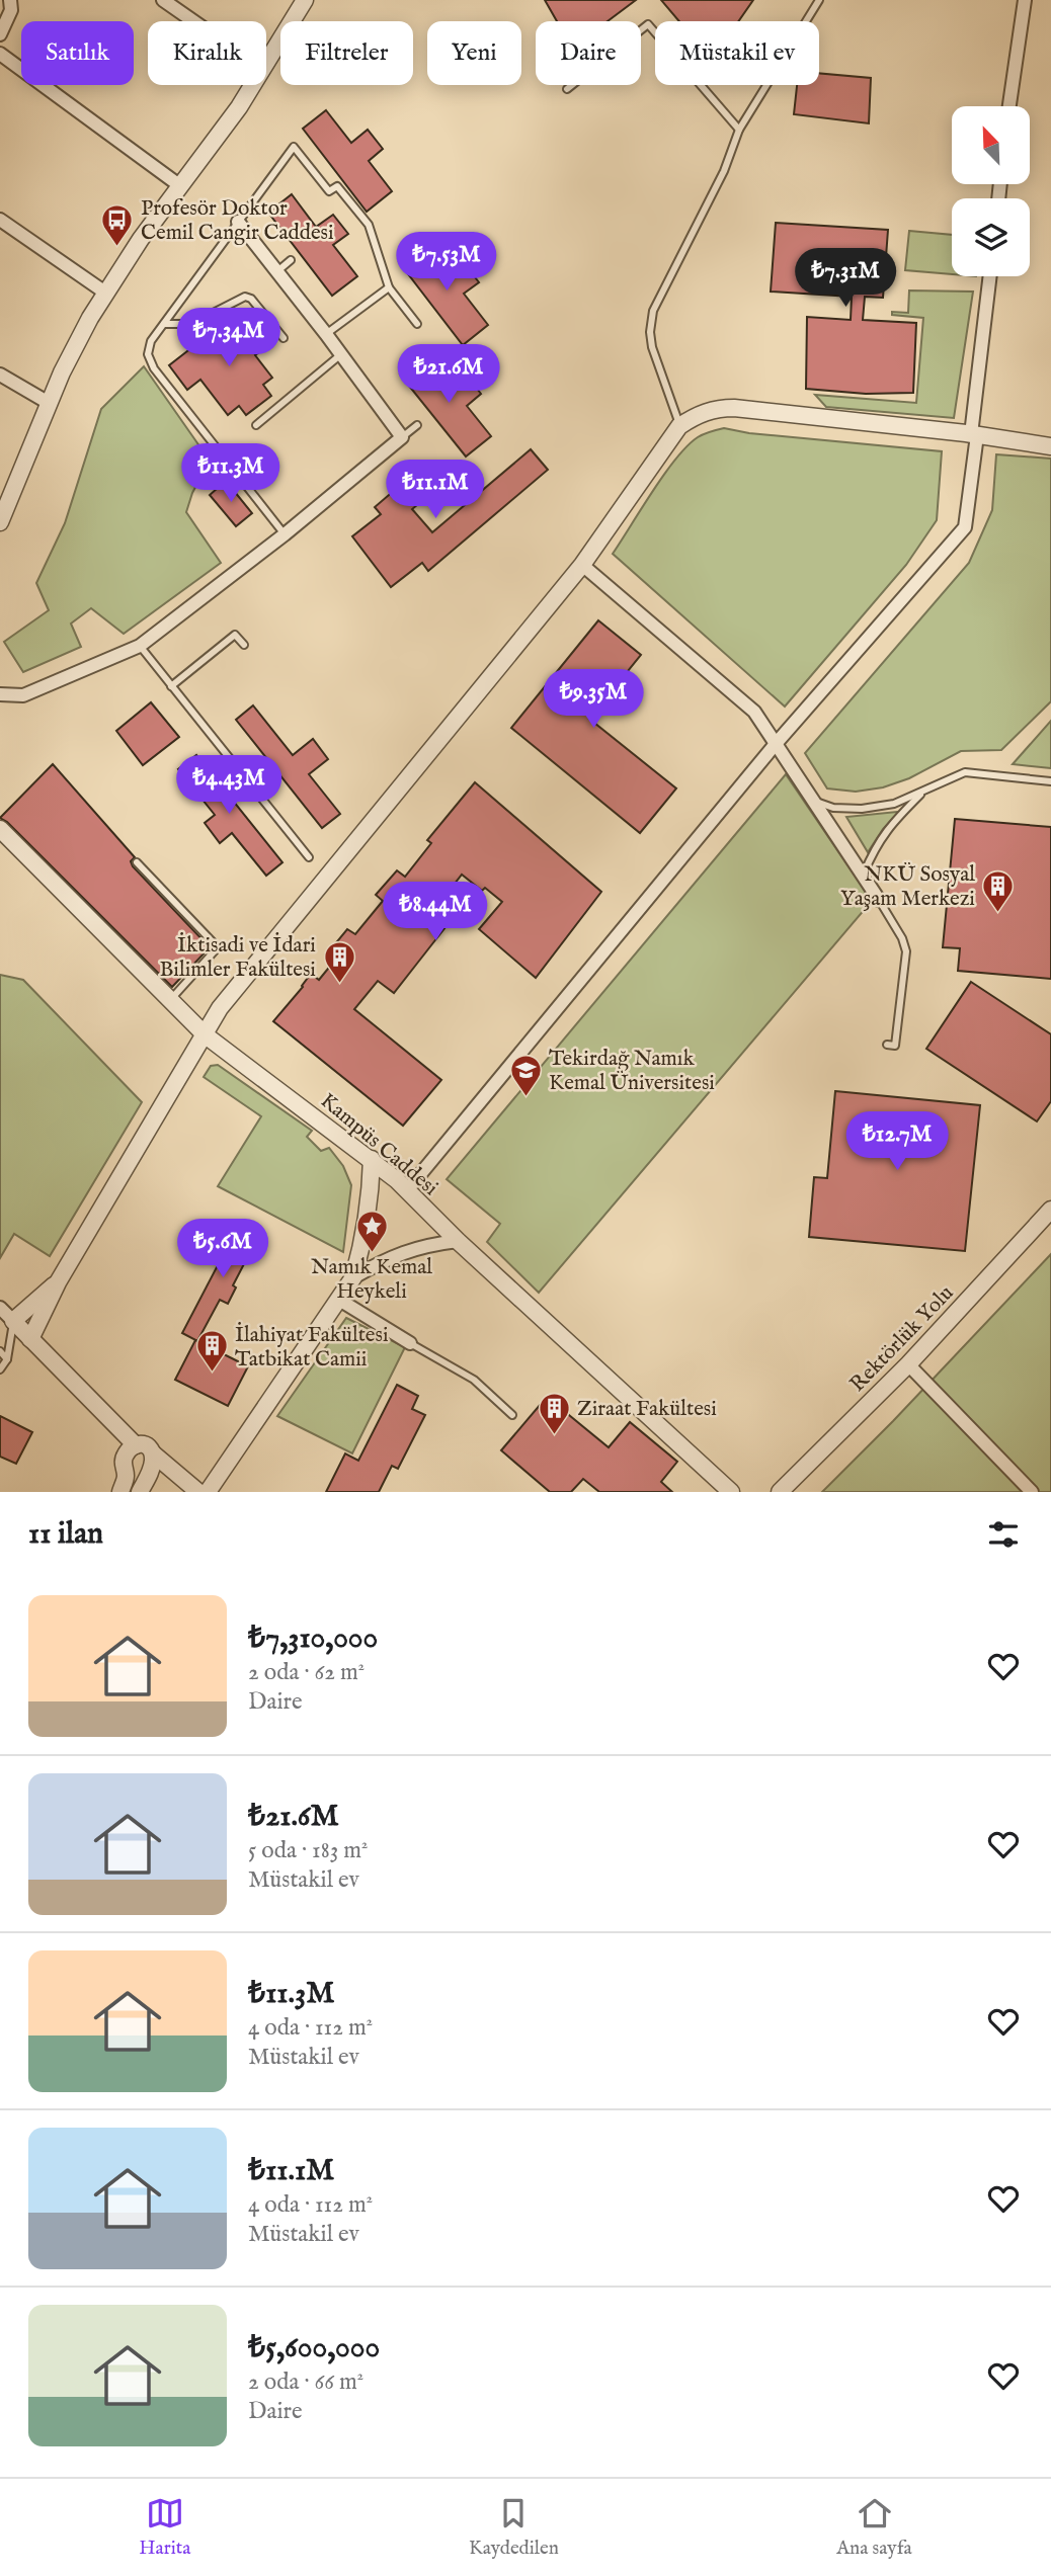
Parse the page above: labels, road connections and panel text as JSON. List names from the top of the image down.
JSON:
{
  "streets": {
    "street": ["Kampüs Caddesi", "Rektörlük Yolu"]
  },
  "places": {
    "bus stop": ["Profesör Doktor Cemil Cangir Caddesi"],
    "building": [
      "NKÜ Sosyal Yaşam Merkezi",
      "İktisadi ve İdari Bilimler Fakültesi",
      "İlahiyat Fakültesi Tatbikat Camii",
      "Ziraat Fakültesi"
    ],
    "school or university": ["Tekirdağ Namık Kemal Üniversitesi"],
    "place": ["Namık Kemal Heykeli"]
  },
  "north": "top left",
  "page": {
    "chip": [
      "Satılık",
      "Kiralık",
      "Filtreler",
      "Yeni",
      "Daire",
      "Müstakil ev"
    ],
    "price": [
      "₺7.53M",
      "₺7.31M",
      "₺7.34M",
      "₺21.6M",
      "₺11.3M",
      "₺11.1M",
      "₺9.35M",
      "₺4.43M",
      "₺8.44M",
      "₺12.7M",
      "₺5.6M"
    ],
    "heading": "11 ilan",
    "list": [
      {
        "name": "₺7,310,000",
        "note": "2 oda · 62 m² · Daire"
      },
      {
        "name": "₺21.6M",
        "note": "5 oda · 183 m² · Müstakil ev"
      },
      {
        "name": "₺11.3M",
        "note": "4 oda · 112 m² · Müstakil ev"
      },
      {
        "name": "₺11.1M",
        "note": "4 oda · 112 m² · Müstakil ev"
      },
      {
        "name": "₺5,600,000",
        "note": "2 oda · 66 m² · Daire"
      }
    ],
    "tabs": ["Harita", "Kaydedilen", "Ana sayfa"]
  }
}
